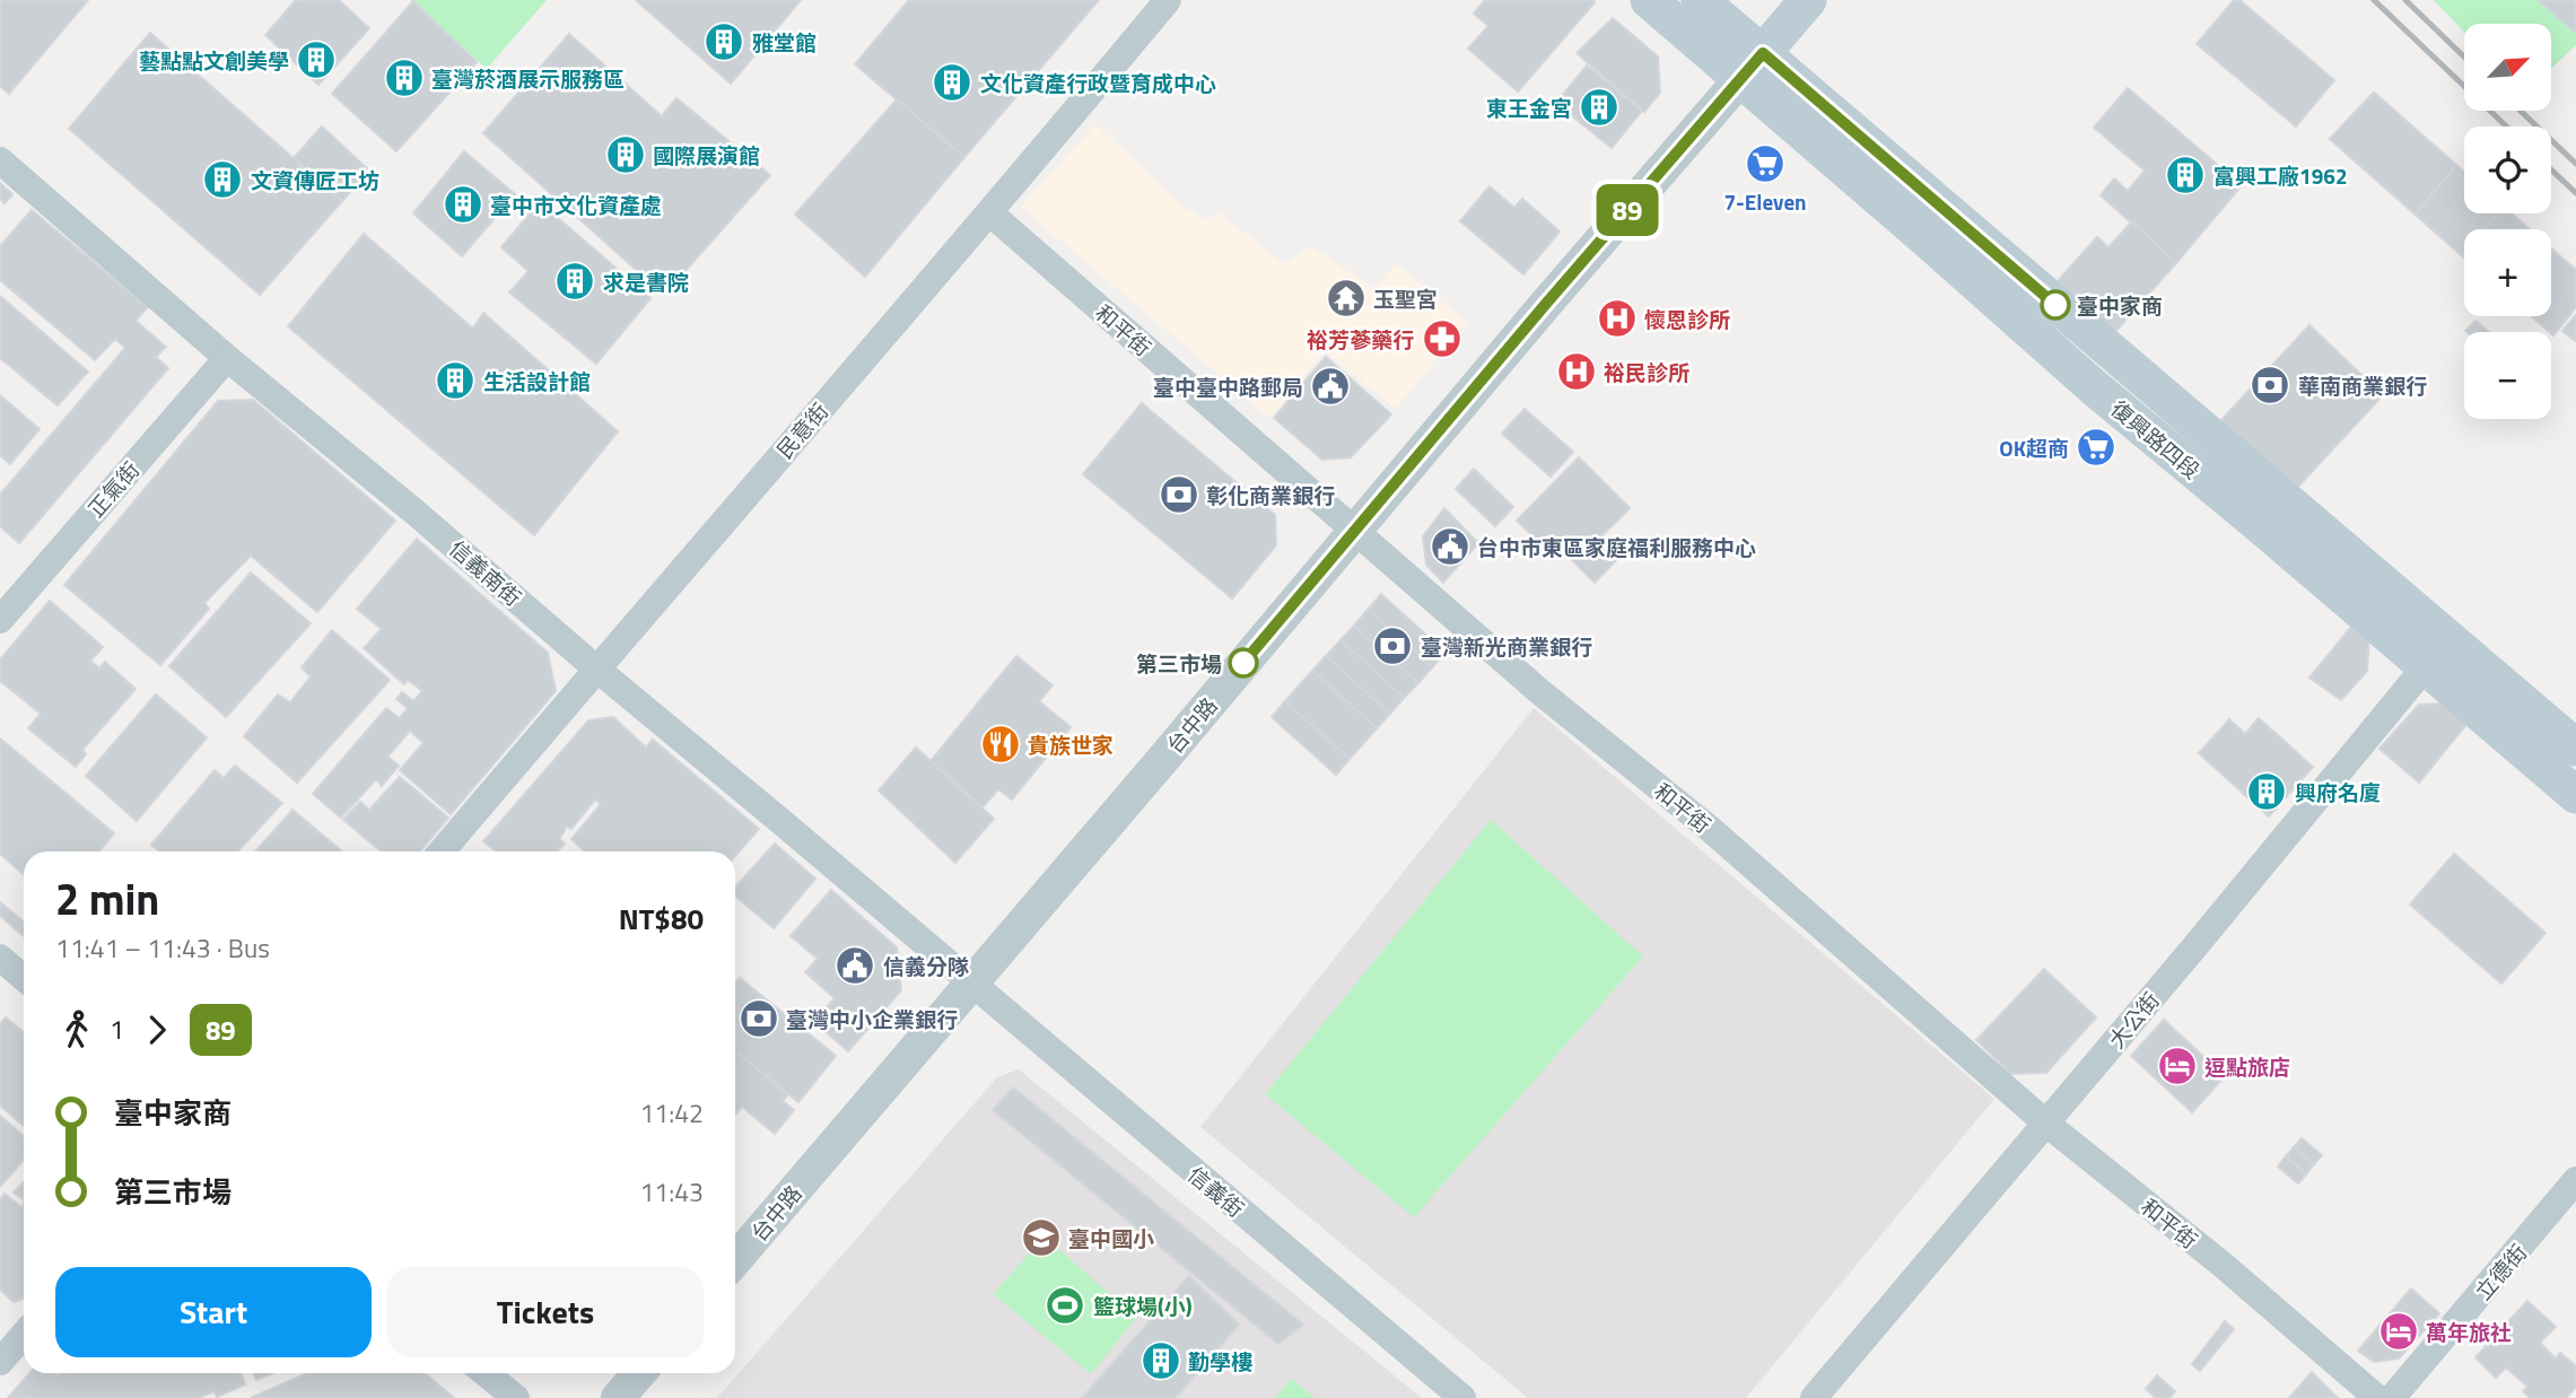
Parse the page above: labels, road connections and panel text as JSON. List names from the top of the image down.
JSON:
{
  "streets": {
    "main road": ["復興路四段", "台中路"],
    "street": [
      "和平街",
      "民意街",
      "正氣街",
      "信義南街",
      "大公街",
      "信義街",
      "立德街"
    ]
  },
  "crossings": [
    ["和平街", "民意街"],
    ["和平街", "台中路"],
    ["和平街", "大公街"],
    ["民意街", "信義南街"],
    ["復興路四段", "台中路"],
    ["復興路四段", "大公街"],
    ["正氣街", "信義南街"],
    ["信義南街", "台中路"],
    ["信義南街", "信義街"],
    ["台中路", "信義街"]
  ],
  "places": {
    "building": [
      "雅堂館",
      "藝點點文創美學",
      "臺灣菸酒展示服務區",
      "文化資產行政暨育成中心",
      "東王金宮",
      "國際展演館",
      "富興工廠1962",
      "文資傳匠工坊",
      "臺中市文化資產處",
      "求是書院",
      "生活設計館",
      "興府名廈",
      "勤學樓"
    ],
    "supermarket": ["7-Eleven", "OK超商"],
    "temple": ["玉聖宮"],
    "other": ["臺中家商", "第三市場"],
    "hospital": ["懷恩診所", "裕民診所"],
    "pharmacy": ["裕芳蔘藥行"],
    "bank": [
      "華南商業銀行",
      "彰化商業銀行",
      "臺灣新光商業銀行",
      "臺灣中小企業銀行"
    ],
    "public building": ["臺中臺中路郵局", "台中市東區家庭福利服務中心", "信義分隊"],
    "restaurant": ["貴族世家"],
    "hotel": ["逗點旅店", "萬年旅社"],
    "school or university": ["臺中國小"],
    "sports": ["籃球場(小)"]
  },
  "lines": ["bus line 89"],
  "north": "top right",
  "page": {
    "on_map": "89",
    "map_buttons": ["+", "−"],
    "heading": ["2 min", "11:41 – 11:43 · Bus", "NT$80"],
    "legs": ["1", "89"],
    "list": [
      {
        "name": "臺中家商",
        "value": "11:42"
      },
      {
        "name": "第三市場",
        "value": "11:43"
      }
    ],
    "buttons": ["Start", "Tickets"]
  }
}
